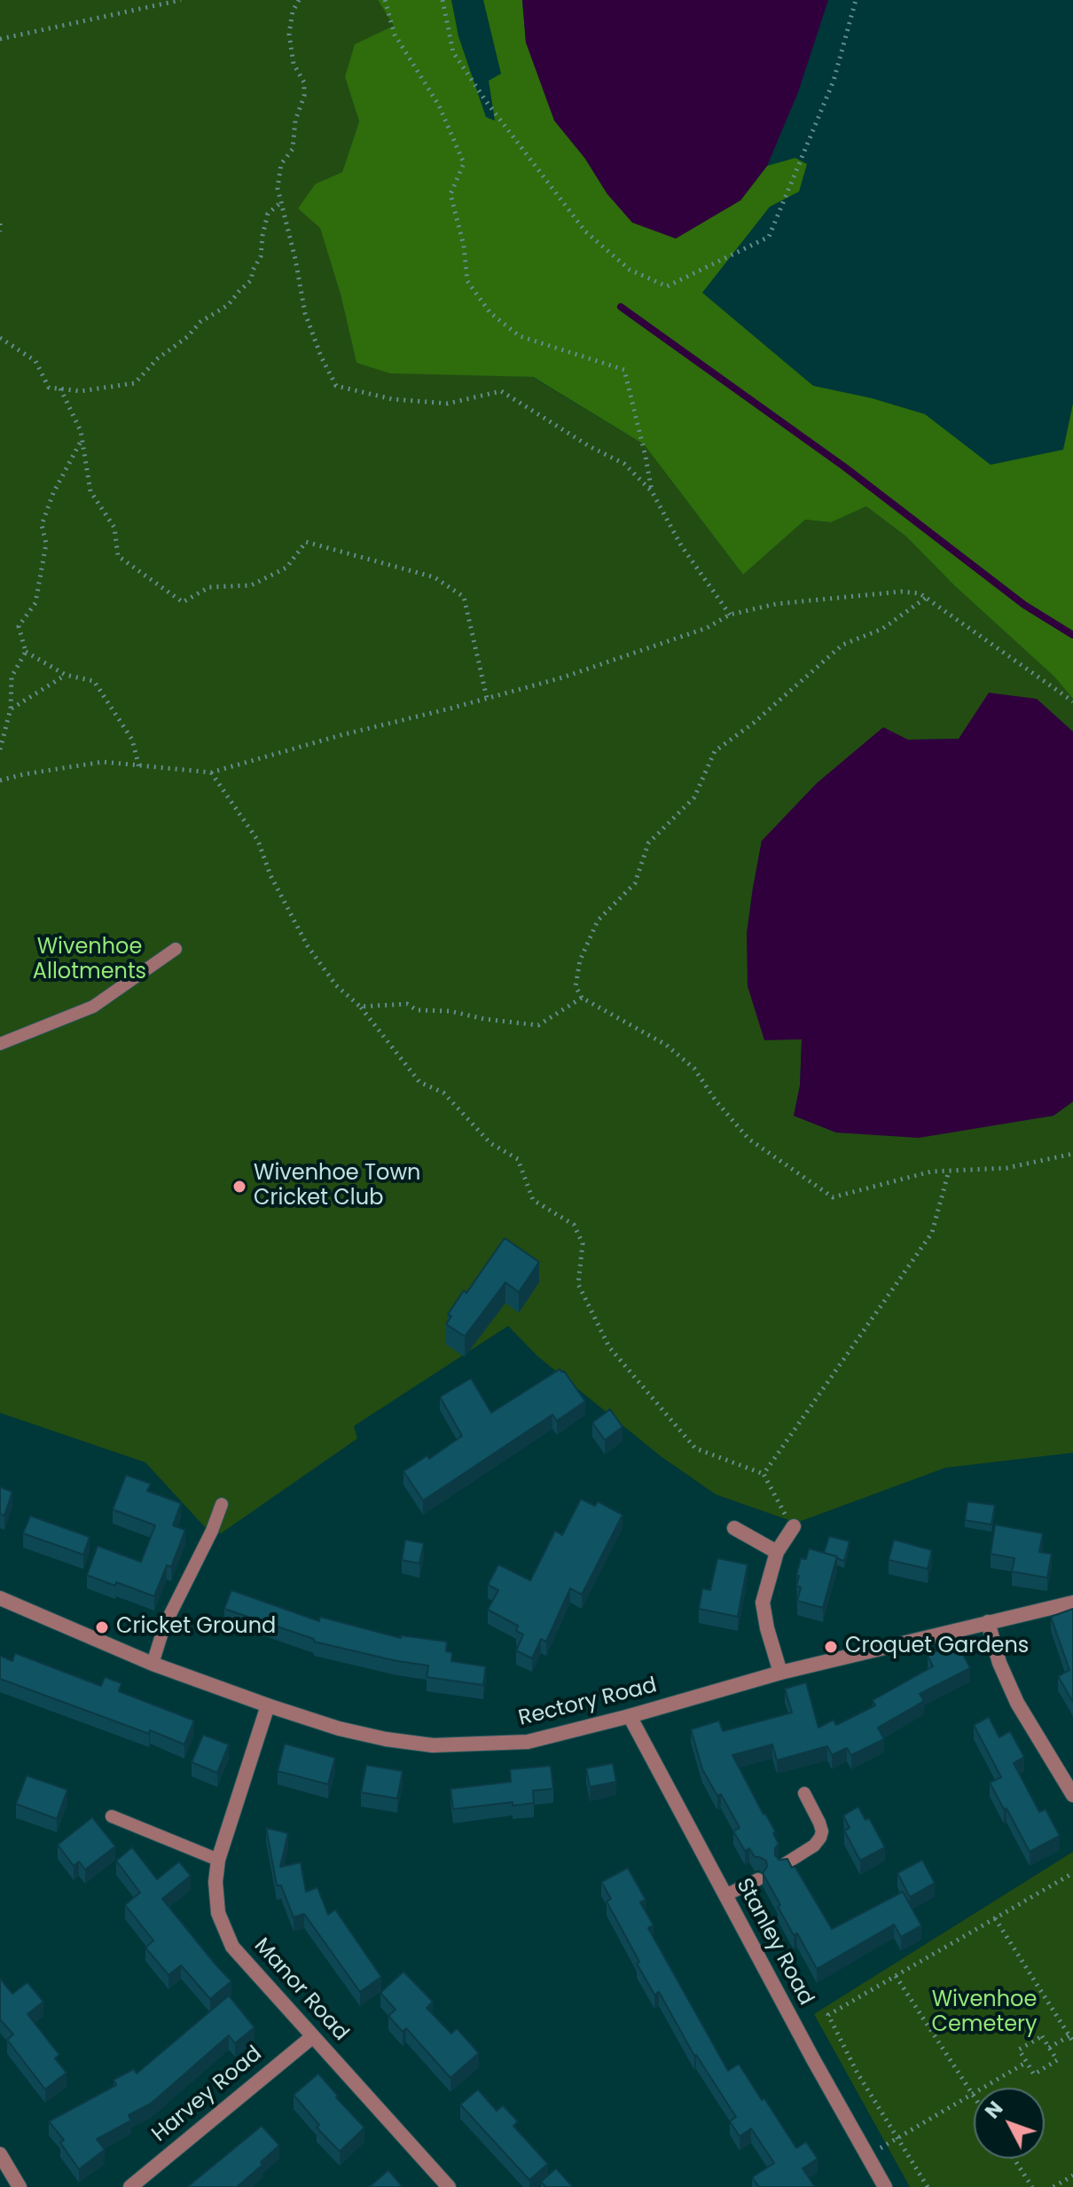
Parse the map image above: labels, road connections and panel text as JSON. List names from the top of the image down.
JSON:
{
  "streets": {
    "street": [
      "Rectory Road",
      "Stanley Road",
      "Manor Road",
      "Harvey Road"
    ]
  },
  "crossings": [
    ["Rectory Road", "Stanley Road"],
    ["Rectory Road", "Manor Road"],
    ["Manor Road", "Harvey Road"]
  ],
  "parks": ["Wivenhoe Allotments", "Wivenhoe Cemetery"],
  "places": ["Wivenhoe Town Cricket Club", "Cricket Ground", "Croquet Gardens"],
  "north": "top left"
}
